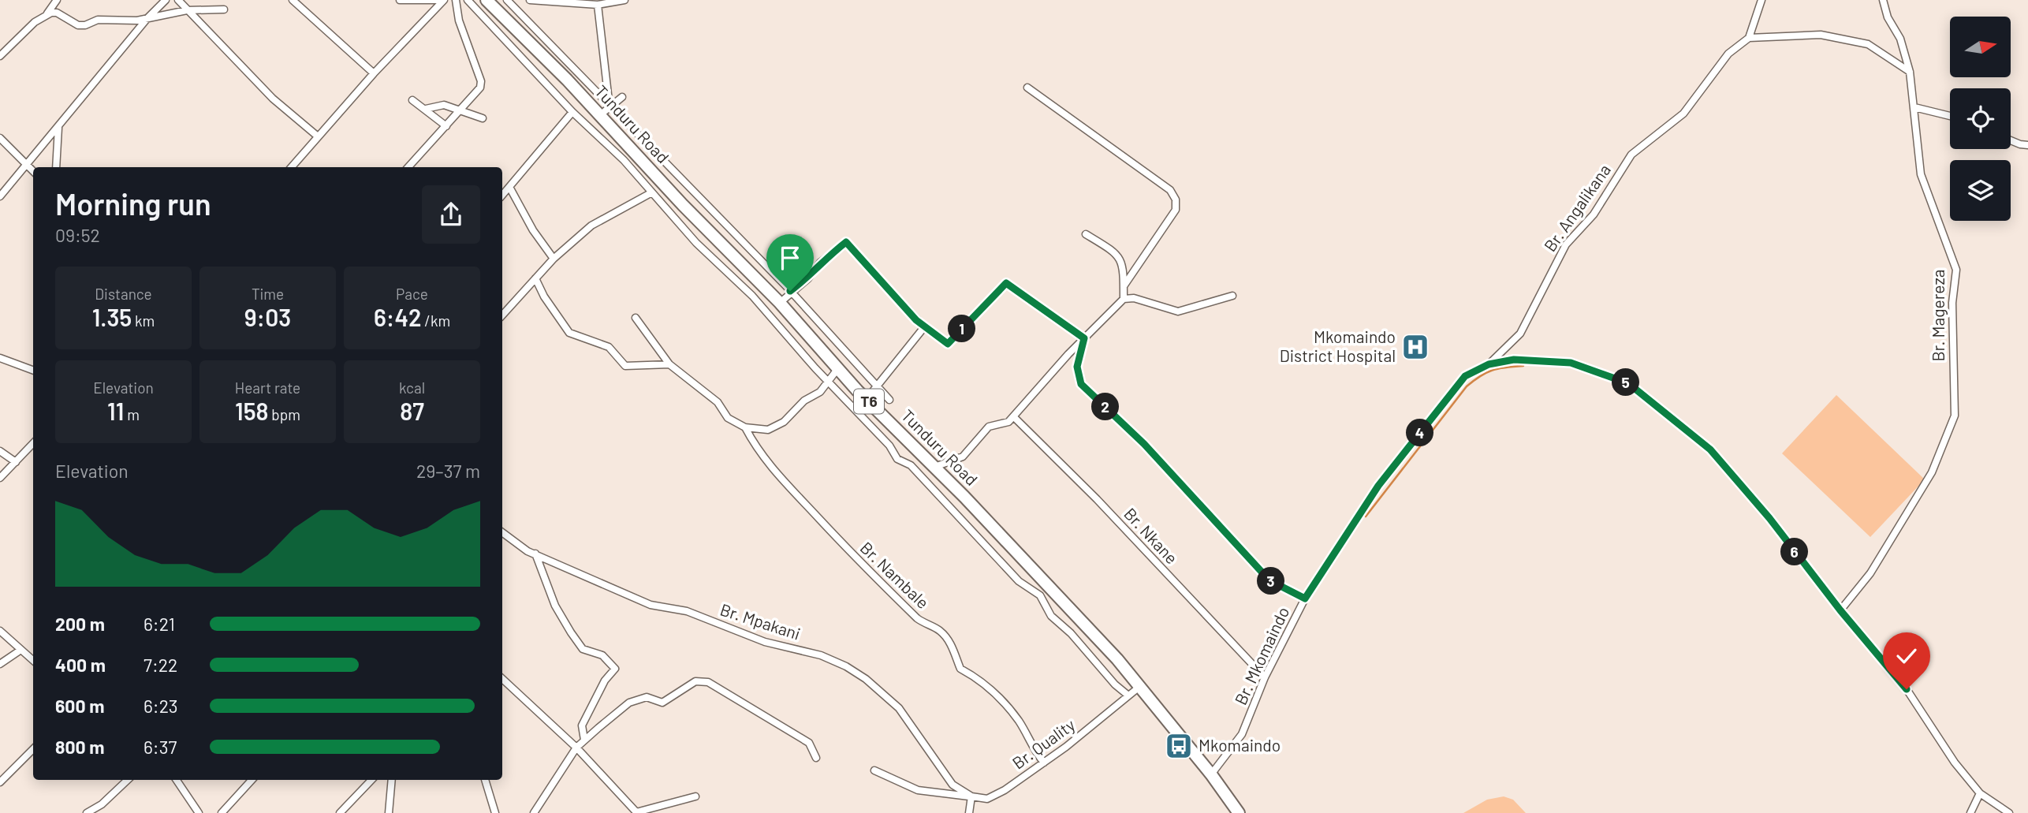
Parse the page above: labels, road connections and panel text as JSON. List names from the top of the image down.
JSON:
{
  "streets": {
    "highway": ["Tunduru Road", "T6"],
    "street": [
      "Br. Angalikana",
      "Br. Magereza",
      "Br. Nkane",
      "Br. Nambale",
      "Br. Mpakani",
      "Br. Mkomaindo",
      "Br. Quality"
    ]
  },
  "crossings": [
    ["Tunduru Road", "Br. Mkomaindo"],
    ["Tunduru Road", "Br. Quality"],
    ["Br. Angalikana", "Br. Mkomaindo"],
    ["Br. Magereza", "Br. Mkomaindo"],
    ["Br. Nkane", "Br. Mkomaindo"],
    ["Br. Nambale", "Br. Quality"],
    ["Br. Mpakani", "Br. Quality"]
  ],
  "places": {
    "hospital": ["Mkomaindo District Hospital"],
    "bus stop": ["Mkomaindo"]
  },
  "north": "right",
  "page": {
    "heading": ["Morning run", "09:52"],
    "stats": [
      ["Distance", "1.35 km"],
      ["Time", "9:03"],
      ["Pace", "6:42 /km"],
      ["Elevation", "11 m"],
      ["Heart rate", "158 bpm"],
      ["kcal", "87"]
    ],
    "pins": [
      "1",
      "5",
      "2",
      "4",
      "6",
      "3"
    ],
    "chart": ["Elevation", "29–37 m"],
    "list": [
      {
        "name": "200 m",
        "note": "6:21"
      },
      {
        "name": "400 m",
        "note": "7:22"
      },
      {
        "name": "600 m",
        "note": "6:23"
      },
      {
        "name": "800 m",
        "note": "6:37"
      }
    ]
  }
}
